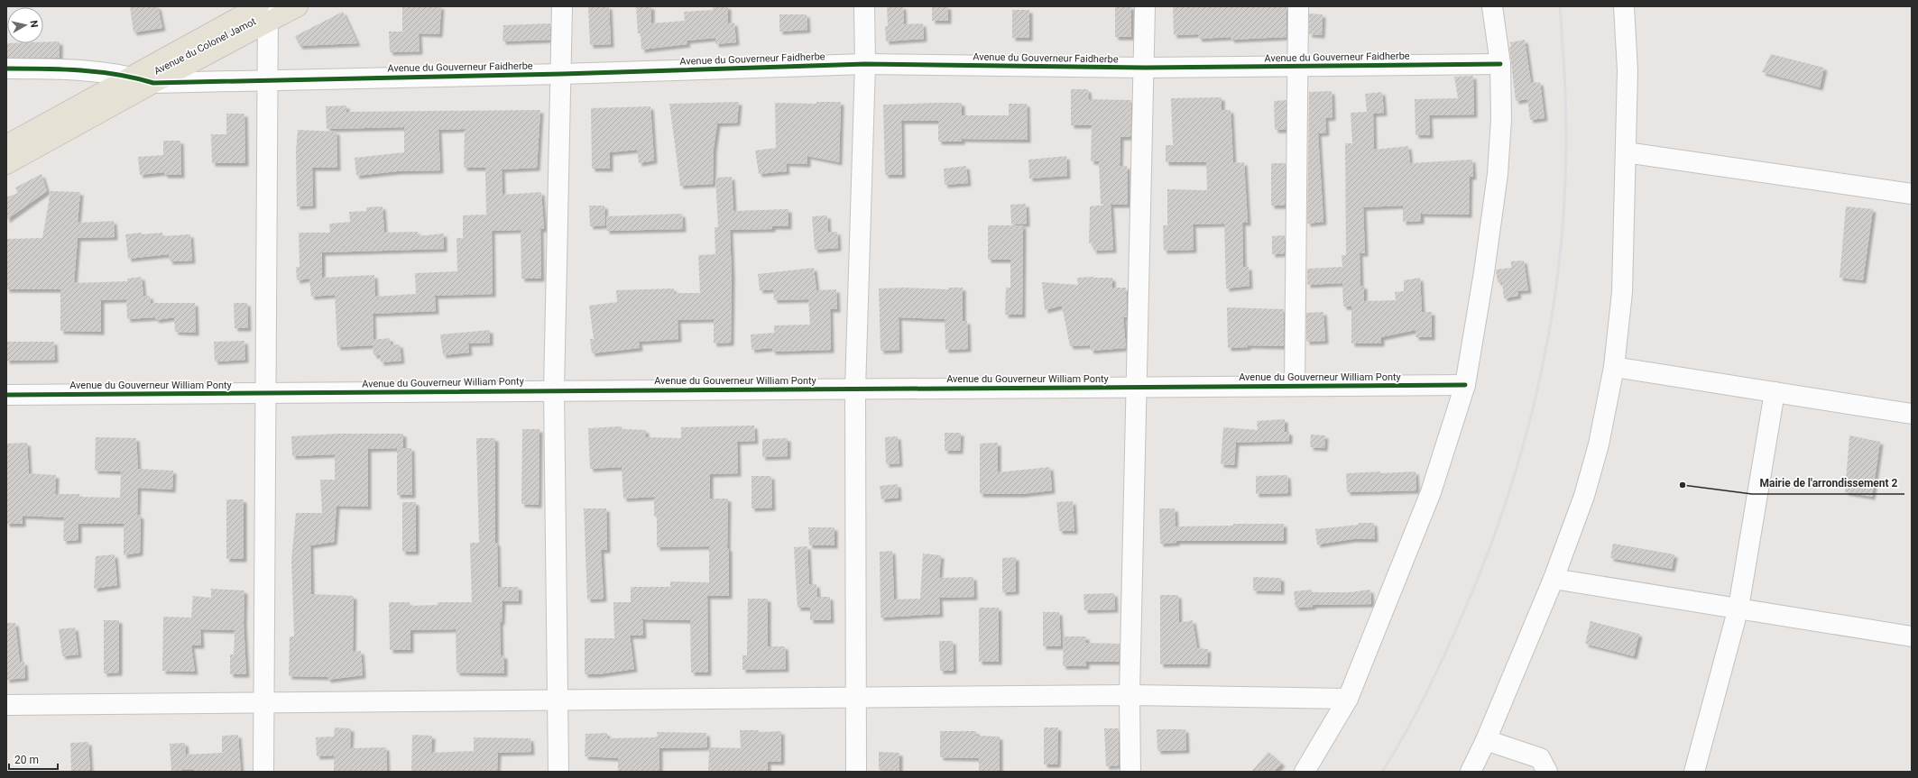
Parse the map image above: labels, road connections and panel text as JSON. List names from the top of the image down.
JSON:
{
  "streets": {
    "main road": ["Avenue du Colonel Jamot"],
    "street": ["Avenue du Gouverneur Faidherbe", "Avenue du Gouverneur William Ponty"]
  },
  "crossings": [
    ["Avenue du Colonel Jamot", "Avenue du Gouverneur Faidherbe"]
  ],
  "places": ["Mairie de l'arrondissement 2"],
  "scale_bar": "20 m",
  "north": "right"
}
